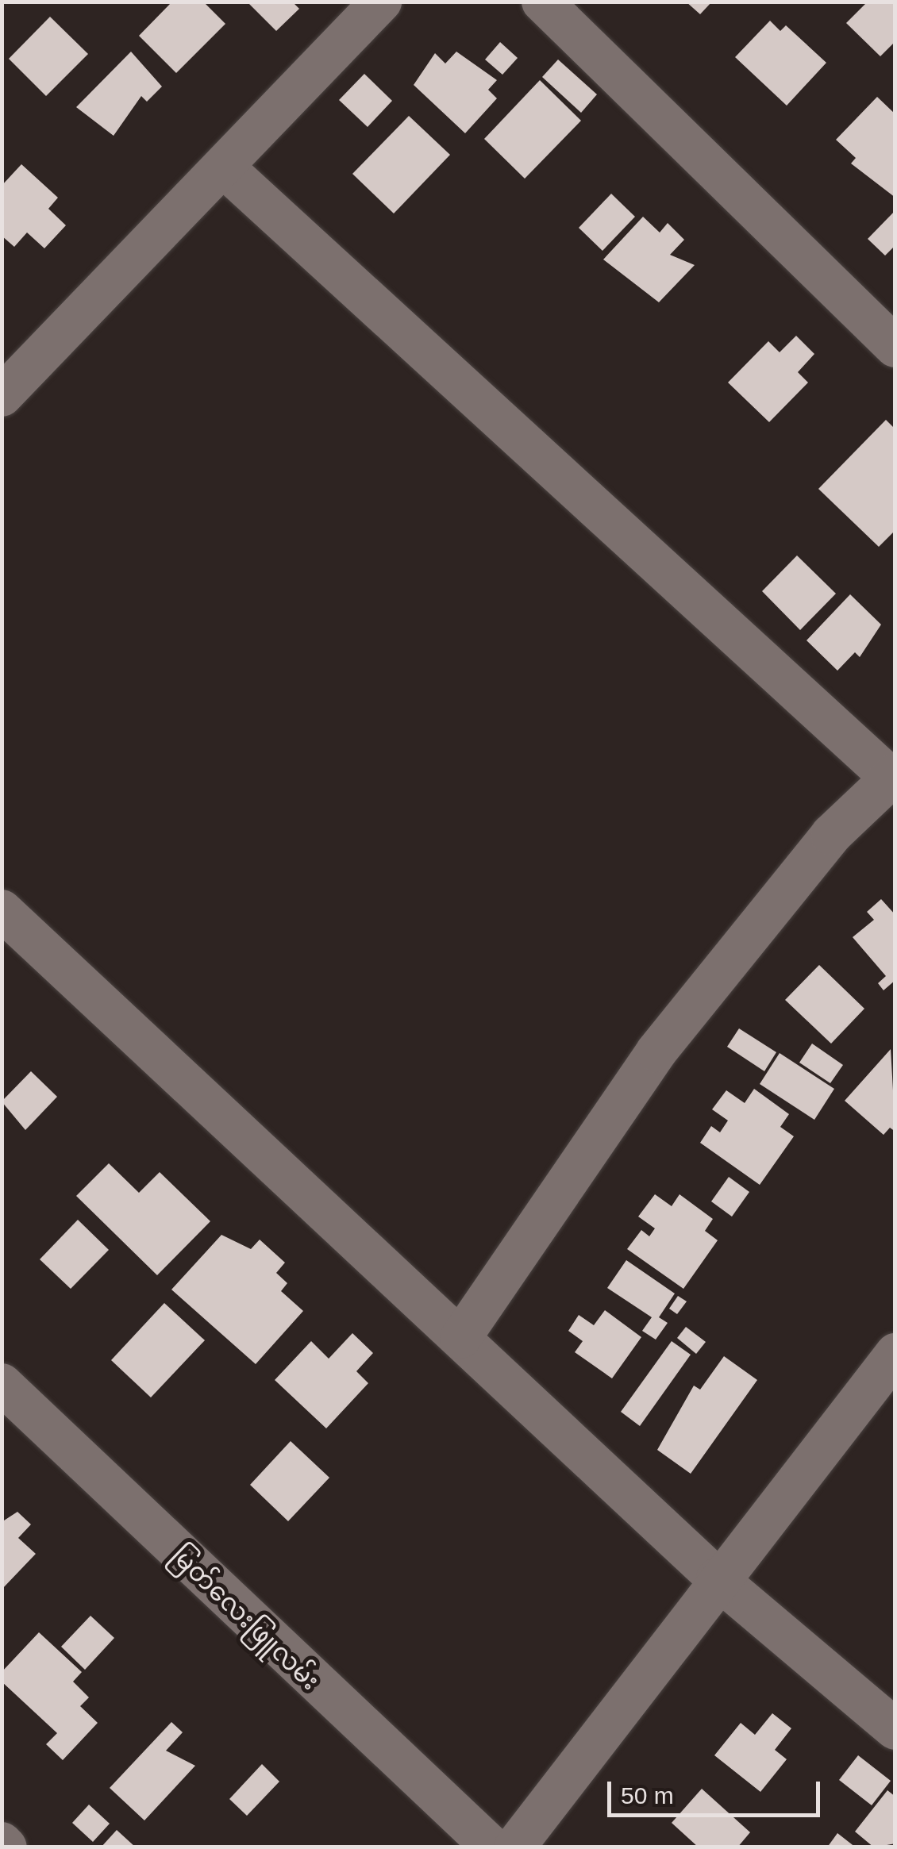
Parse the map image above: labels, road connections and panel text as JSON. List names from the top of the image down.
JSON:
{
  "streets": {
    "street": ["မြတ်လေးဖြူလမ်း"]
  },
  "scale_bar": "50 m"
}
